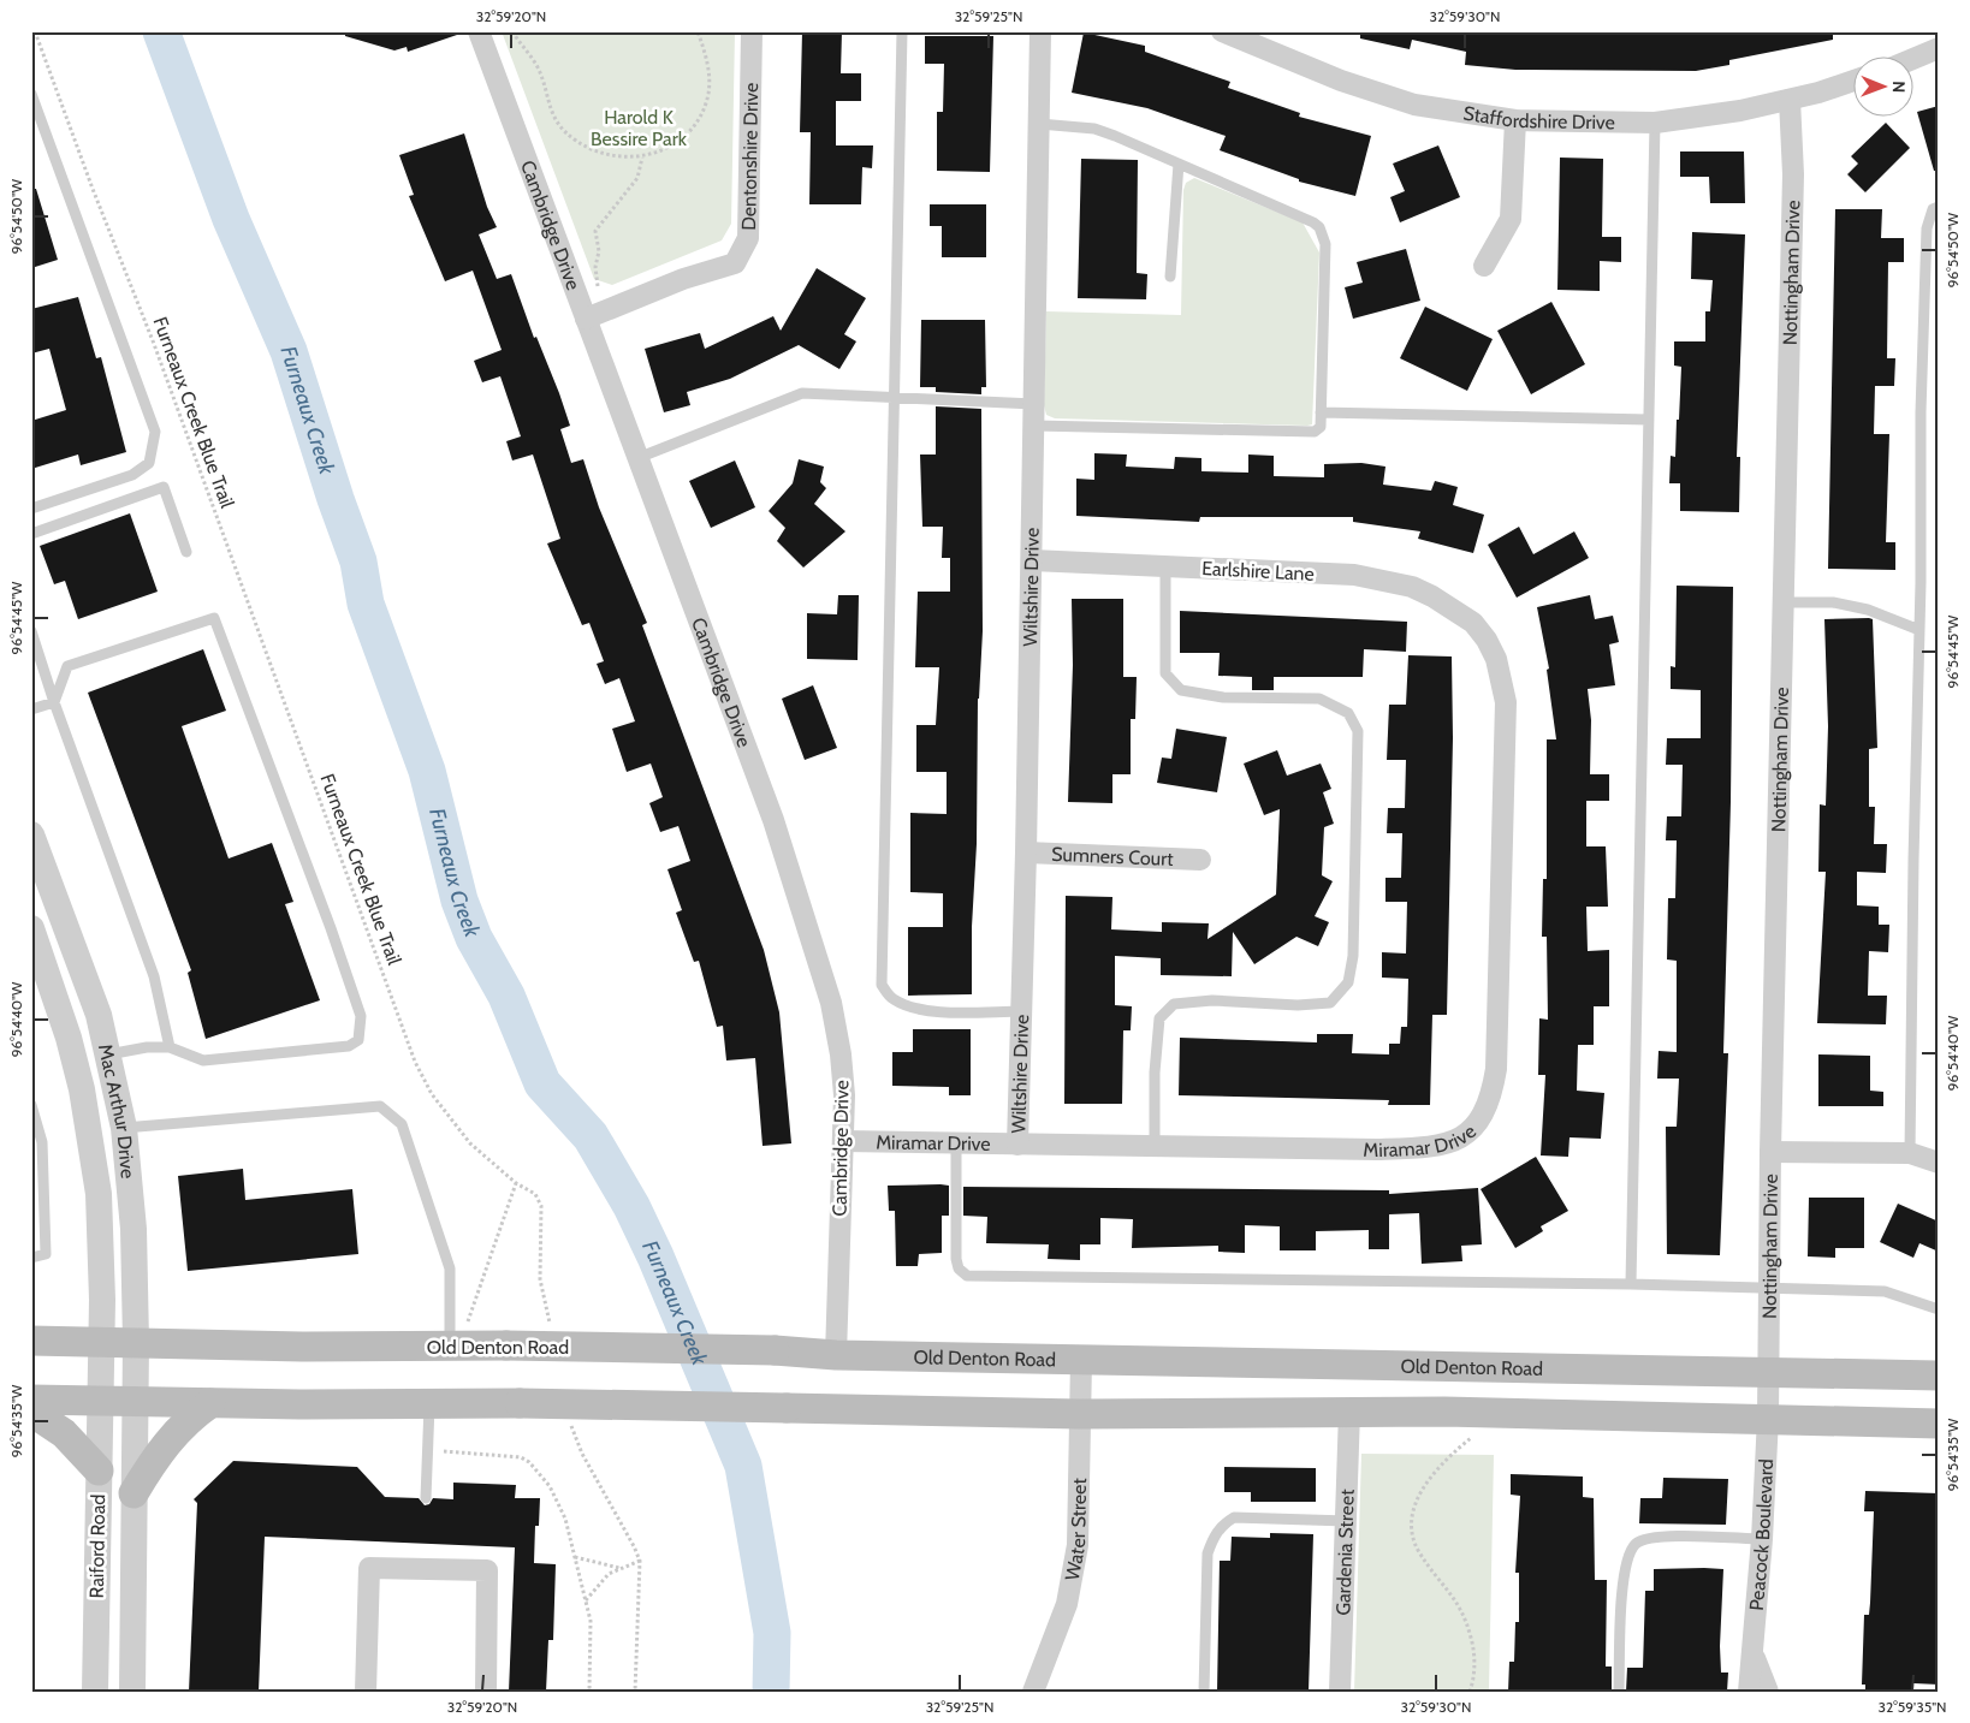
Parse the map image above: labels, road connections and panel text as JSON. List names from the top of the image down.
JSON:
{
  "streets": {
    "main road": ["Old Denton Road"],
    "street": [
      "Staffordshire Drive",
      "Dentonshire Drive",
      "Cambridge Drive",
      "Nottingham Drive",
      "Earlshire Lane",
      "Wiltshire Drive",
      "Sumners Court",
      "Mac Arthur Drive",
      "Miramar Drive",
      "Water Street",
      "Peacock Boulevard",
      "Raiford Road",
      "Gardenia Street"
    ],
    "path": ["Furneaux Creek Blue Trail"]
  },
  "crossings": [
    ["Staffordshire Drive", "Nottingham Drive"],
    ["Dentonshire Drive", "Cambridge Drive"],
    ["Cambridge Drive", "Miramar Drive"],
    ["Cambridge Drive", "Old Denton Road"],
    ["Nottingham Drive", "Old Denton Road"],
    ["Nottingham Drive", "Peacock Boulevard"],
    ["Earlshire Lane", "Wiltshire Drive"],
    ["Earlshire Lane", "Miramar Drive"],
    ["Wiltshire Drive", "Sumners Court"],
    ["Wiltshire Drive", "Miramar Drive"],
    ["Mac Arthur Drive", "Old Denton Road"],
    ["Mac Arthur Drive", "Raiford Road"],
    ["Old Denton Road", "Water Street"]
  ],
  "water": ["Furneaux Creek"],
  "parks": ["Harold K Bessire Park"],
  "north": "right",
  "coordinates": [
    "32°59'20\"N",
    "32°59'25\"N",
    "32°59'30\"N",
    "96°54'50\"W",
    "96°54'45\"W",
    "96°54'40\"W",
    "96°54'35\"W",
    "32°59'35\"N"
  ]
}
